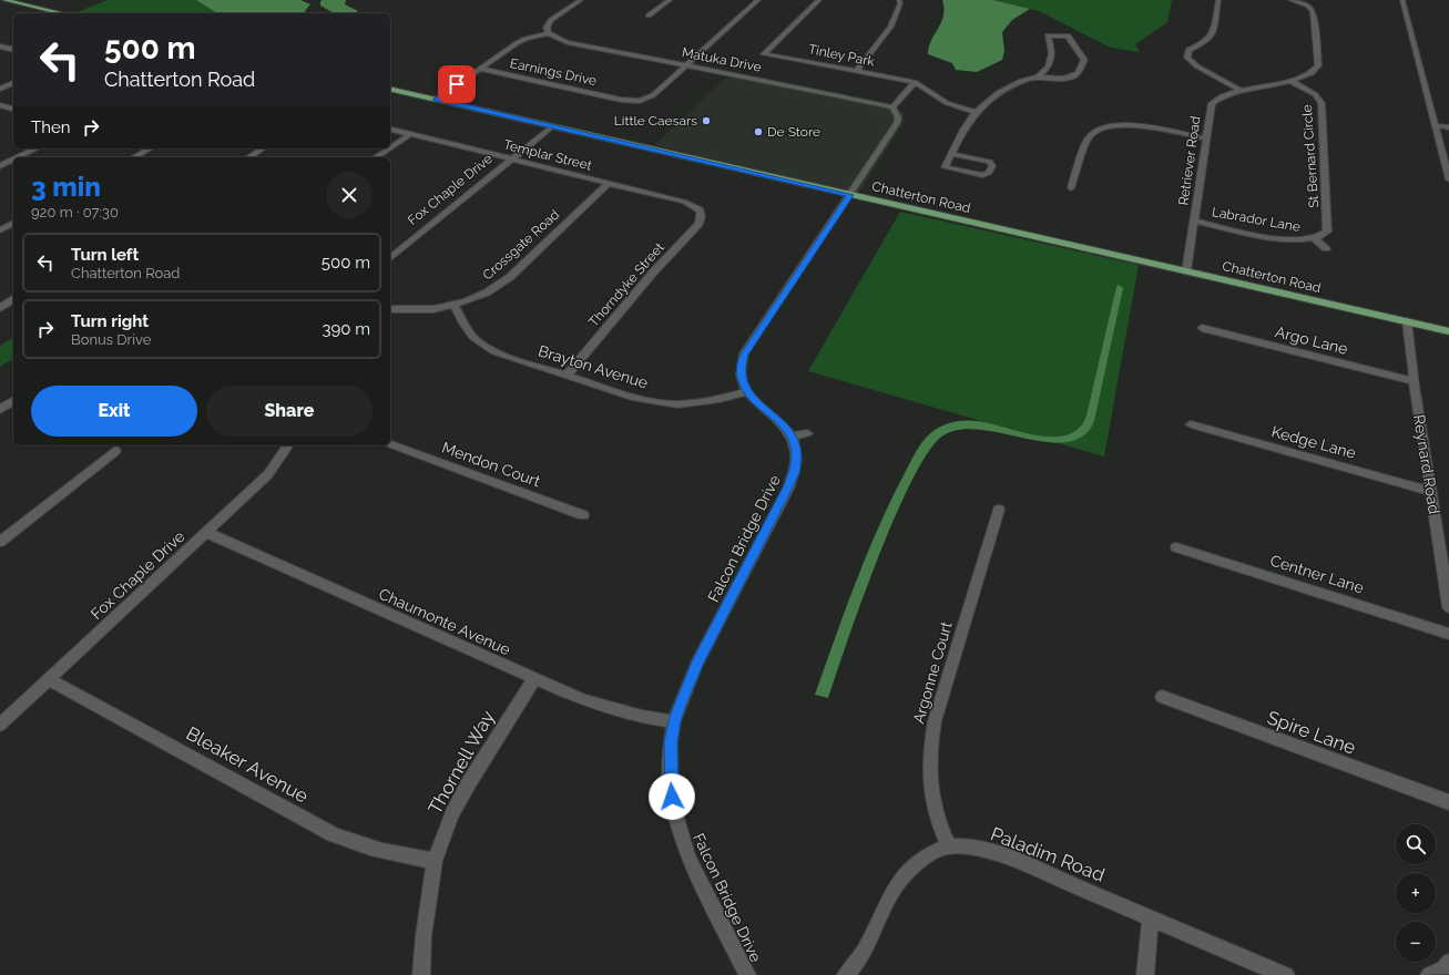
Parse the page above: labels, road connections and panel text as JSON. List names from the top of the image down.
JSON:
{
  "streets": {
    "main road": ["Chatterton Road"],
    "street": [
      "Tinley Park",
      "Matuka Drive",
      "Earnings Drive",
      "Templar Street",
      "St Bernard Circle",
      "Retriever Road",
      "Fox Chaple Drive",
      "Labrador Lane",
      "Crossgate Road",
      "Thorndyke Street",
      "Argo Lane",
      "Brayton Avenue",
      "Kedge Lane",
      "Mendon Court",
      "Reynard Road",
      "Falcon Bridge Drive",
      "Centner Lane",
      "Chaumonte Avenue",
      "Argonne Court",
      "Spire Lane",
      "Thornell Way",
      "Bleaker Avenue",
      "Paladim Road"
    ]
  },
  "crossings": [
    ["Matuka Drive", "Earnings Drive"],
    ["Templar Street", "Fox Chaple Drive"],
    ["Templar Street", "Crossgate Road"],
    ["Templar Street", "Thorndyke Street"],
    ["St Bernard Circle", "Retriever Road"],
    ["St Bernard Circle", "Labrador Lane"],
    ["Retriever Road", "Chatterton Road"],
    ["Retriever Road", "Labrador Lane"],
    ["Fox Chaple Drive", "Chatterton Road"],
    ["Fox Chaple Drive", "Chaumonte Avenue"],
    ["Fox Chaple Drive", "Bleaker Avenue"],
    ["Chatterton Road", "Reynard Road"],
    ["Crossgate Road", "Brayton Avenue"],
    ["Thorndyke Street", "Brayton Avenue"],
    ["Argo Lane", "Reynard Road"],
    ["Brayton Avenue", "Falcon Bridge Drive"],
    ["Kedge Lane", "Reynard Road"],
    ["Falcon Bridge Drive", "Chaumonte Avenue"],
    ["Chaumonte Avenue", "Thornell Way"],
    ["Argonne Court", "Paladim Road"],
    ["Thornell Way", "Bleaker Avenue"]
  ],
  "places": ["Little Caesars", "De Store"],
  "page": {
    "turn": ["500 m", "Chatterton Road"],
    "then": "Then",
    "heading": ["3 min", "920 m · 07:30"],
    "list": [
      {
        "name": "Turn left",
        "note": "Chatterton Road",
        "value": "500 m"
      },
      {
        "name": "Turn right",
        "note": "Bonus Drive",
        "value": "390 m"
      }
    ],
    "buttons": ["Exit", "Share"],
    "map_buttons": ["+", "−"]
  }
}
